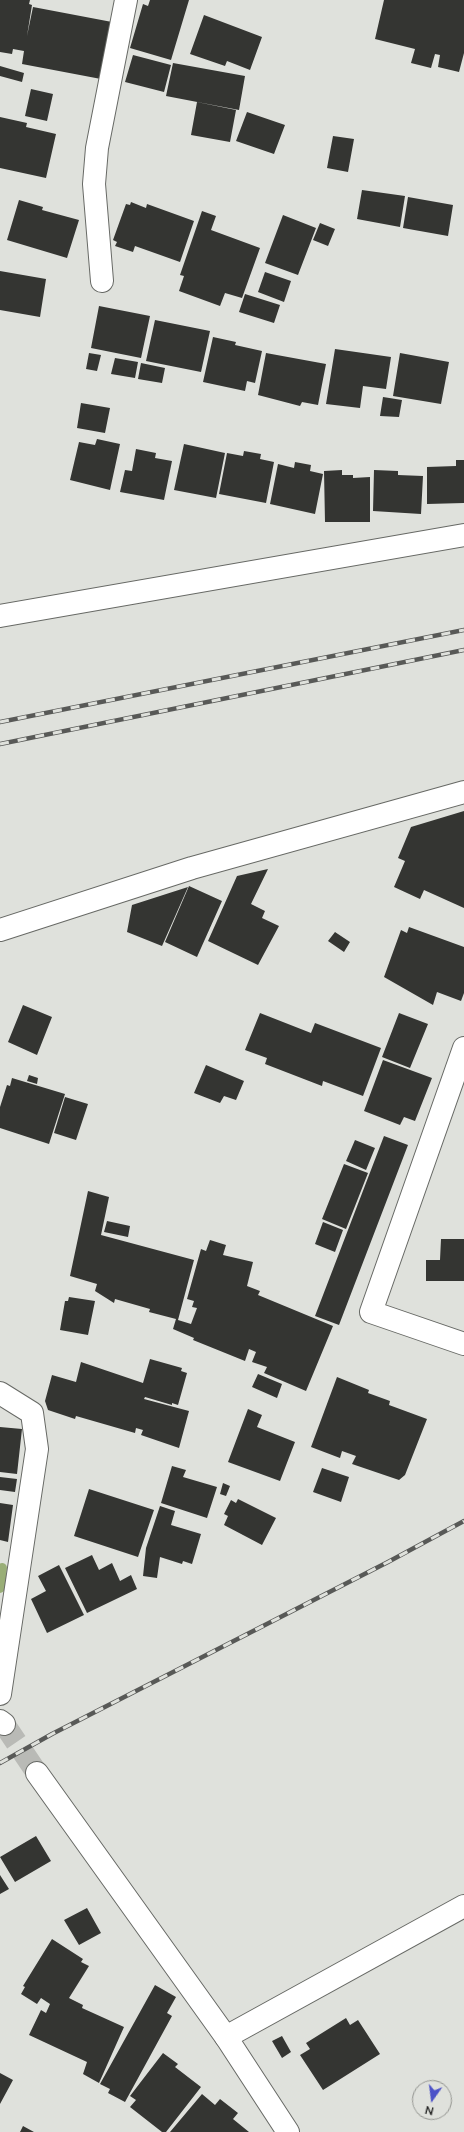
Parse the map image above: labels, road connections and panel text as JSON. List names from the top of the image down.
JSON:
{
  "north": "bottom"
}
